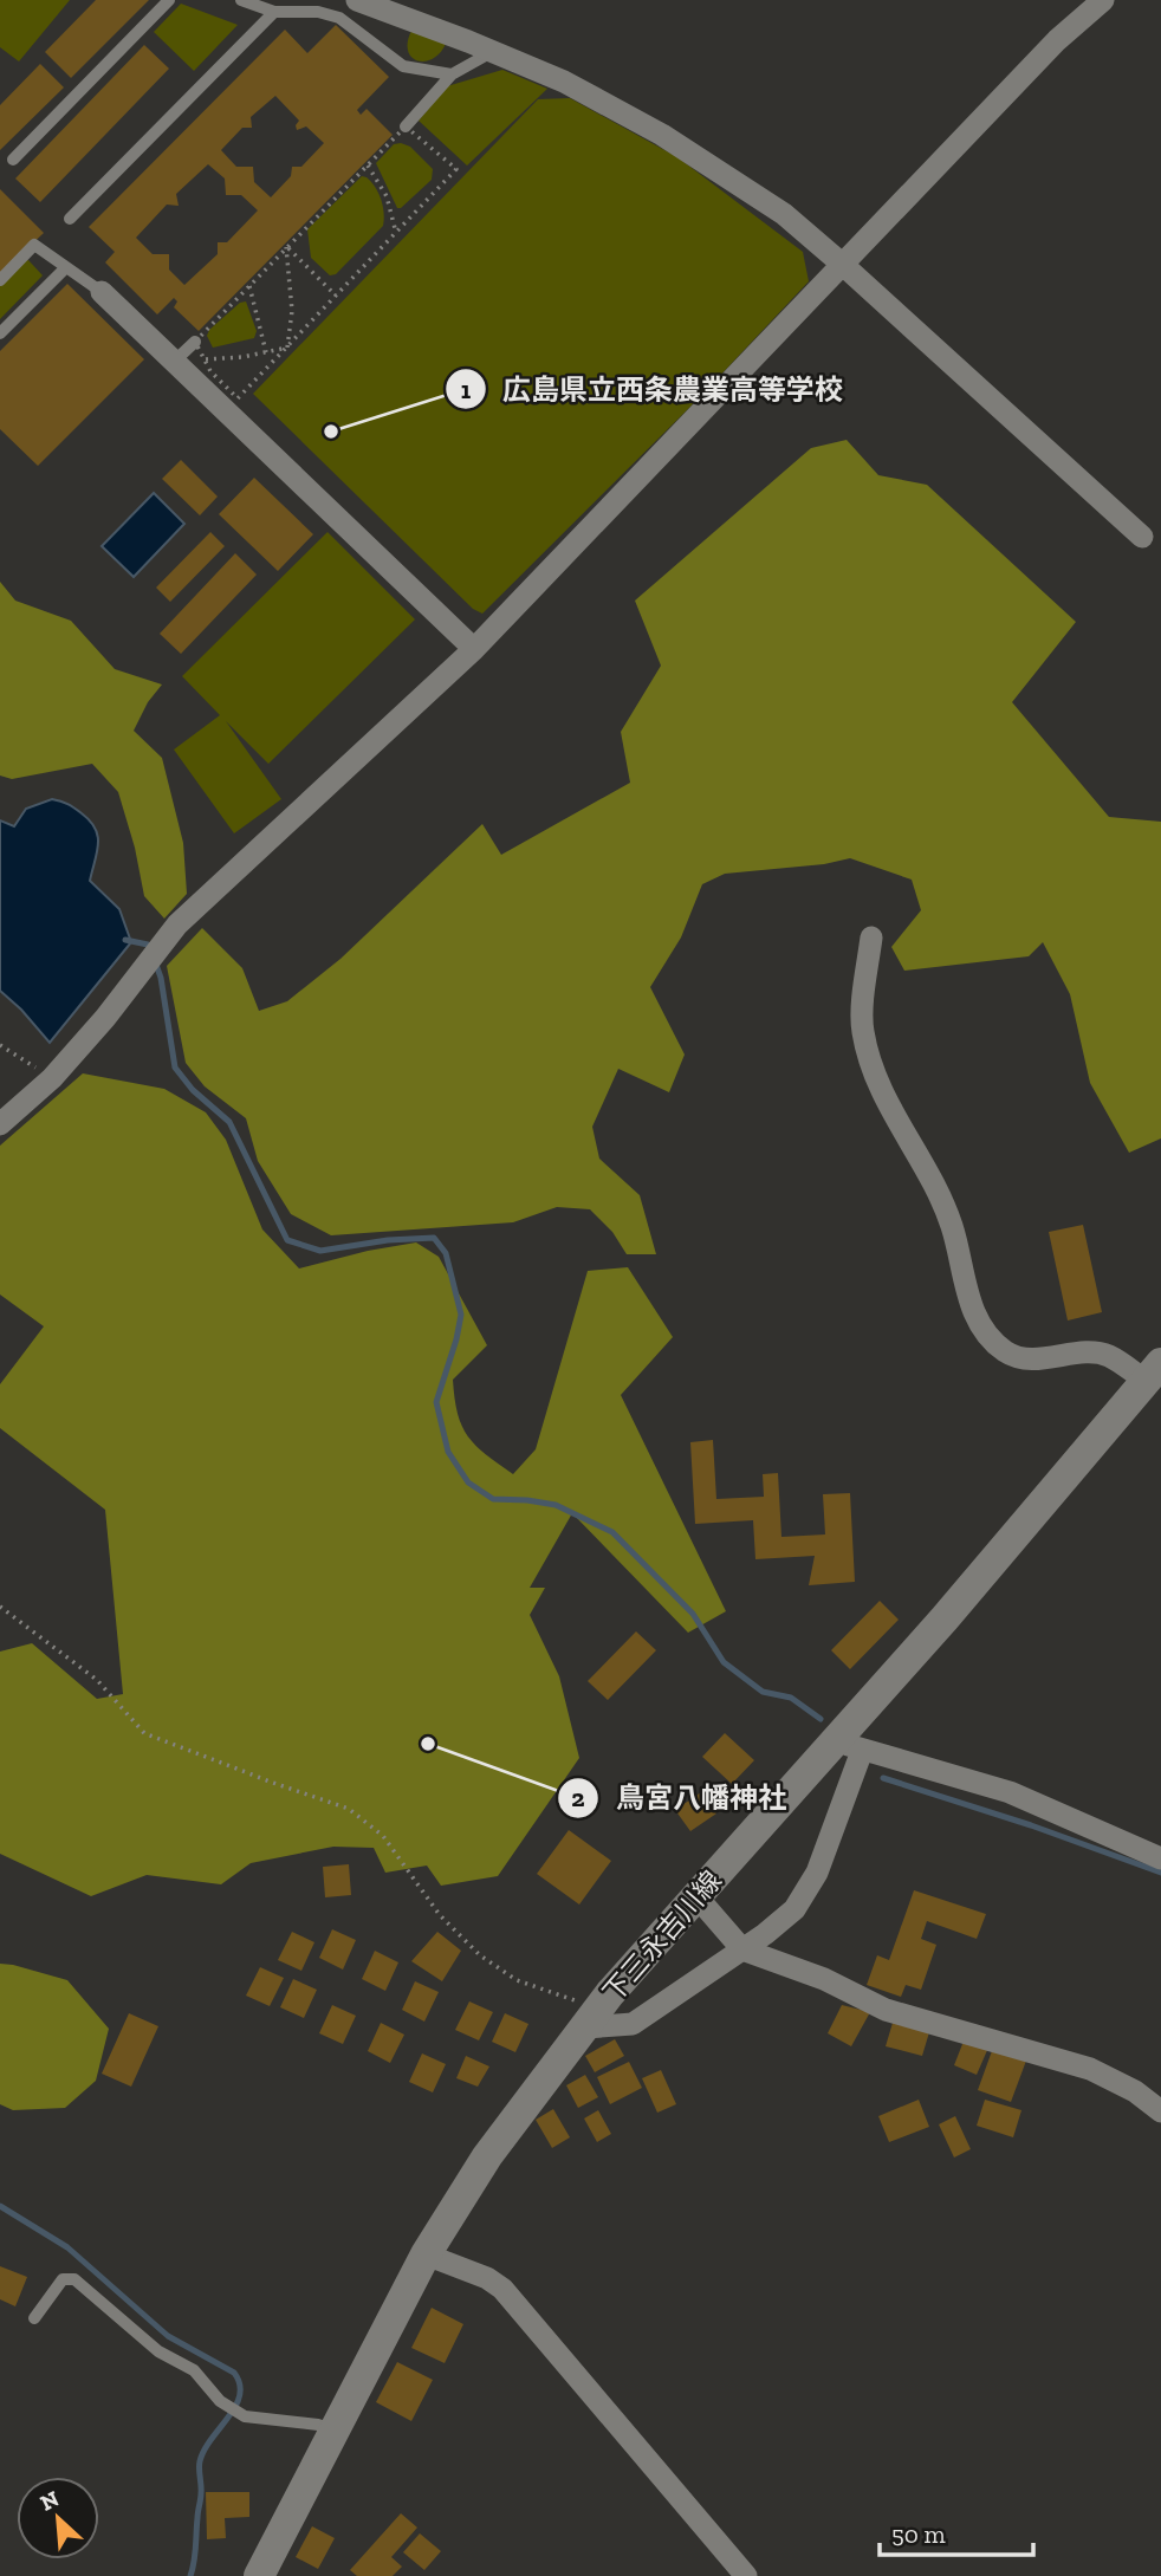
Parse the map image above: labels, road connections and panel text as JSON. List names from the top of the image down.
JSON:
{
  "streets": {
    "main road": ["下三永吉川線"]
  },
  "places": ["広島県立西条農業高等学校", "鳥宮八幡神社"],
  "scale_bar": "50 m",
  "north": "top left"
}
